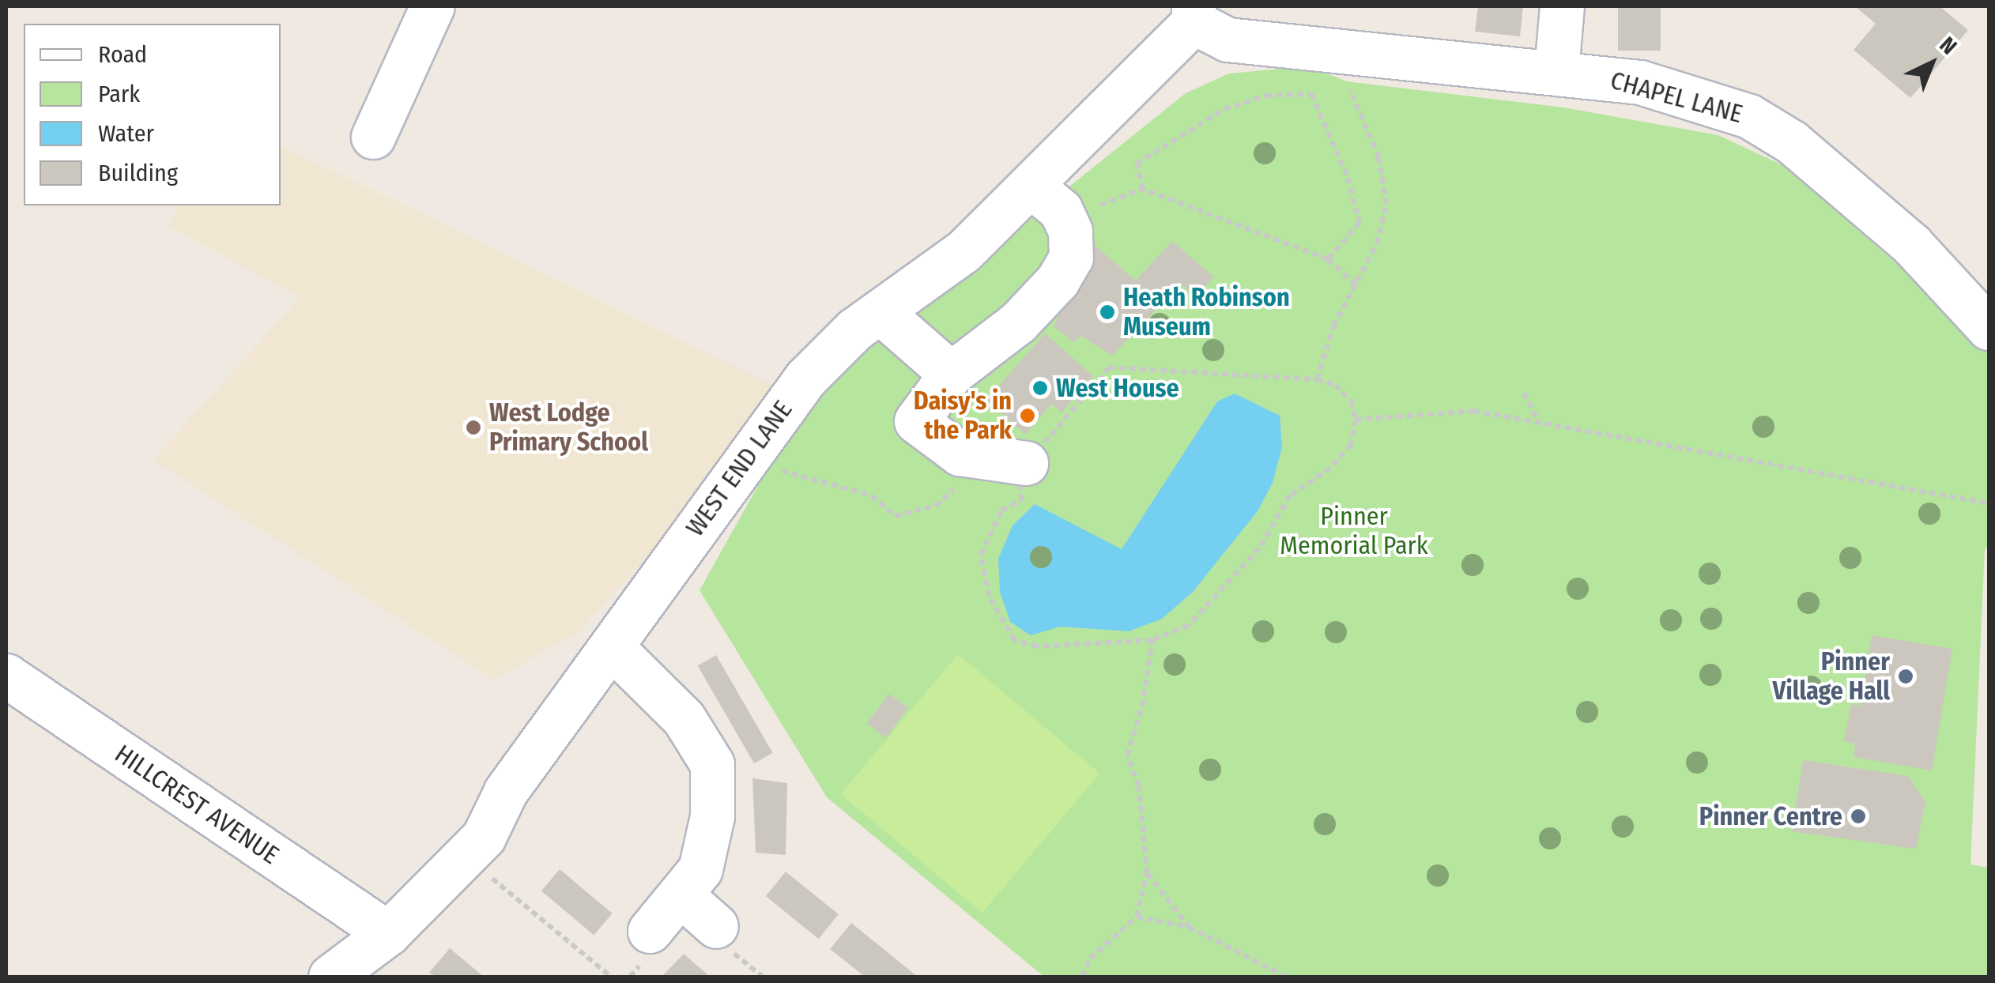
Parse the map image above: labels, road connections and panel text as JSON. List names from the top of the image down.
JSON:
{
  "streets": {
    "street": ["CHAPEL LANE", "WEST END LANE", "HILLCREST AVENUE"]
  },
  "crossings": [
    ["CHAPEL LANE", "WEST END LANE"],
    ["WEST END LANE", "HILLCREST AVENUE"]
  ],
  "parks": ["Pinner Memorial Park"],
  "places": [
    "Heath Robinson Museum",
    "West House",
    "Daisy's in the Park",
    "West Lodge Primary School",
    "Pinner Village Hall",
    "Pinner Centre"
  ],
  "legend": [
    "Road",
    "Park",
    "Water",
    "Building"
  ],
  "north": "top right"
}
